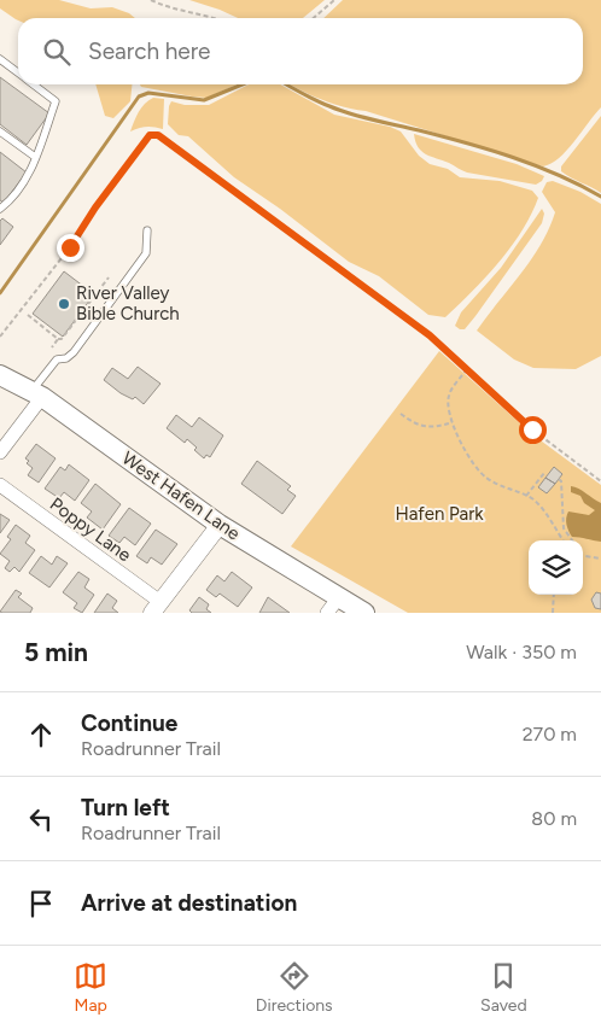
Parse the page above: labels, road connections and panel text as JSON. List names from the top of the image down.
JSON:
{
  "streets": {
    "main road": ["West Hafen Lane"],
    "street": ["Poppy Lane"]
  },
  "parks": ["Hafen Park"],
  "places": ["River Valley Bible Church"],
  "page": {
    "search": "Search here",
    "heading": ["5 min", "Walk · 350 m"],
    "list": [
      ["Continue", "Roadrunner Trail", "270 m"],
      ["Turn left", "Roadrunner Trail", "80 m"],
      "Arrive at destination"
    ],
    "nav": ["Map", "Directions", "Saved"]
  }
}
